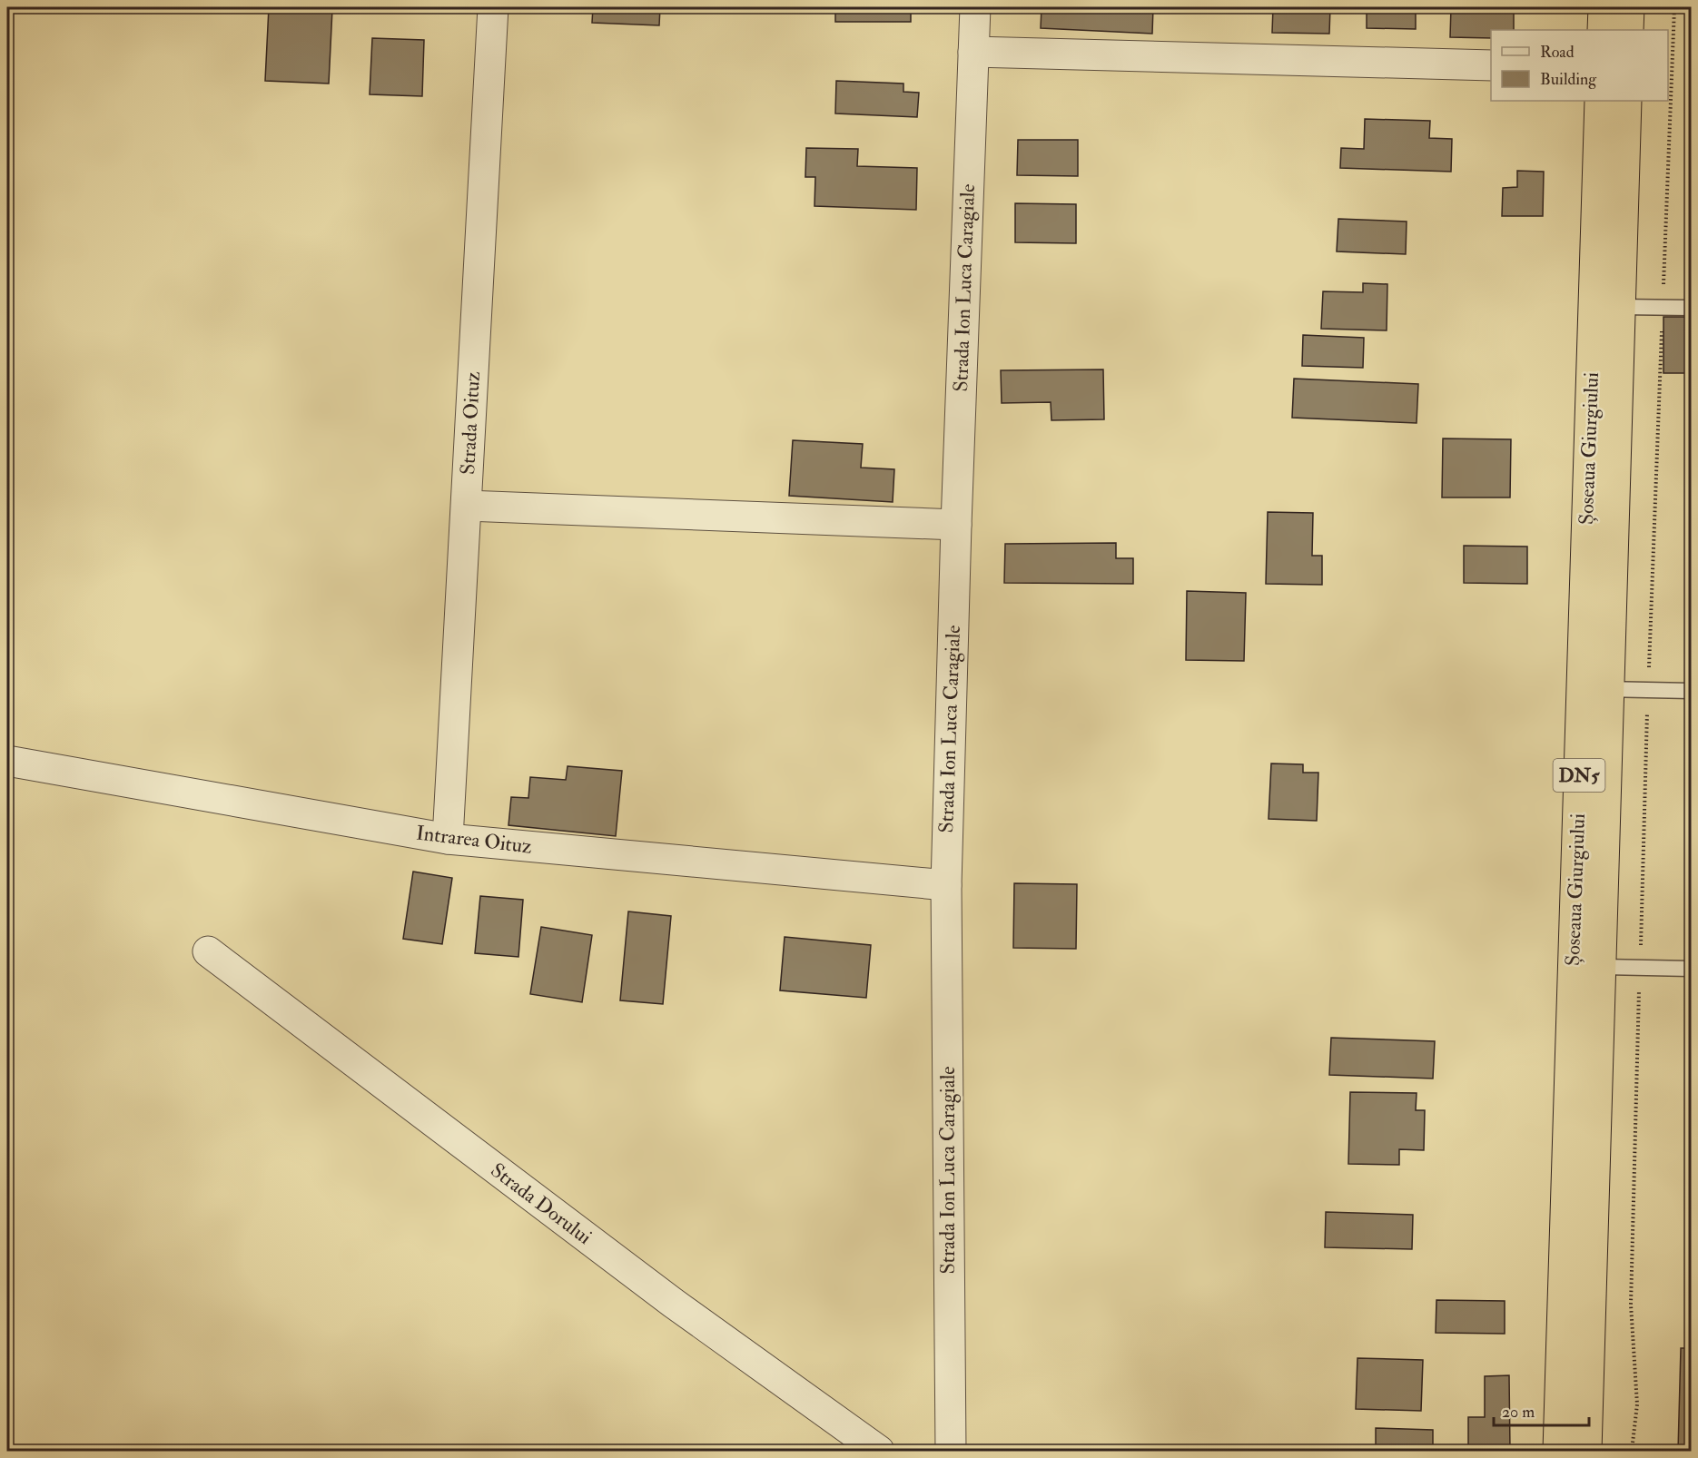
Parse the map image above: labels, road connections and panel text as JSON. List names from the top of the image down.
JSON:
{
  "streets": {
    "highway": ["Șoseaua Giurgiului", "DN5"],
    "street": [
      "Strada Ion Luca Caragiale",
      "Strada Oituz",
      "Intrarea Oituz",
      "Strada Dorului"
    ]
  },
  "crossings": [
    ["Strada Ion Luca Caragiale", "Intrarea Oituz"],
    ["Strada Oituz", "Intrarea Oituz"]
  ],
  "legend": ["Road", "Building"],
  "scale_bar": "20 m"
}
